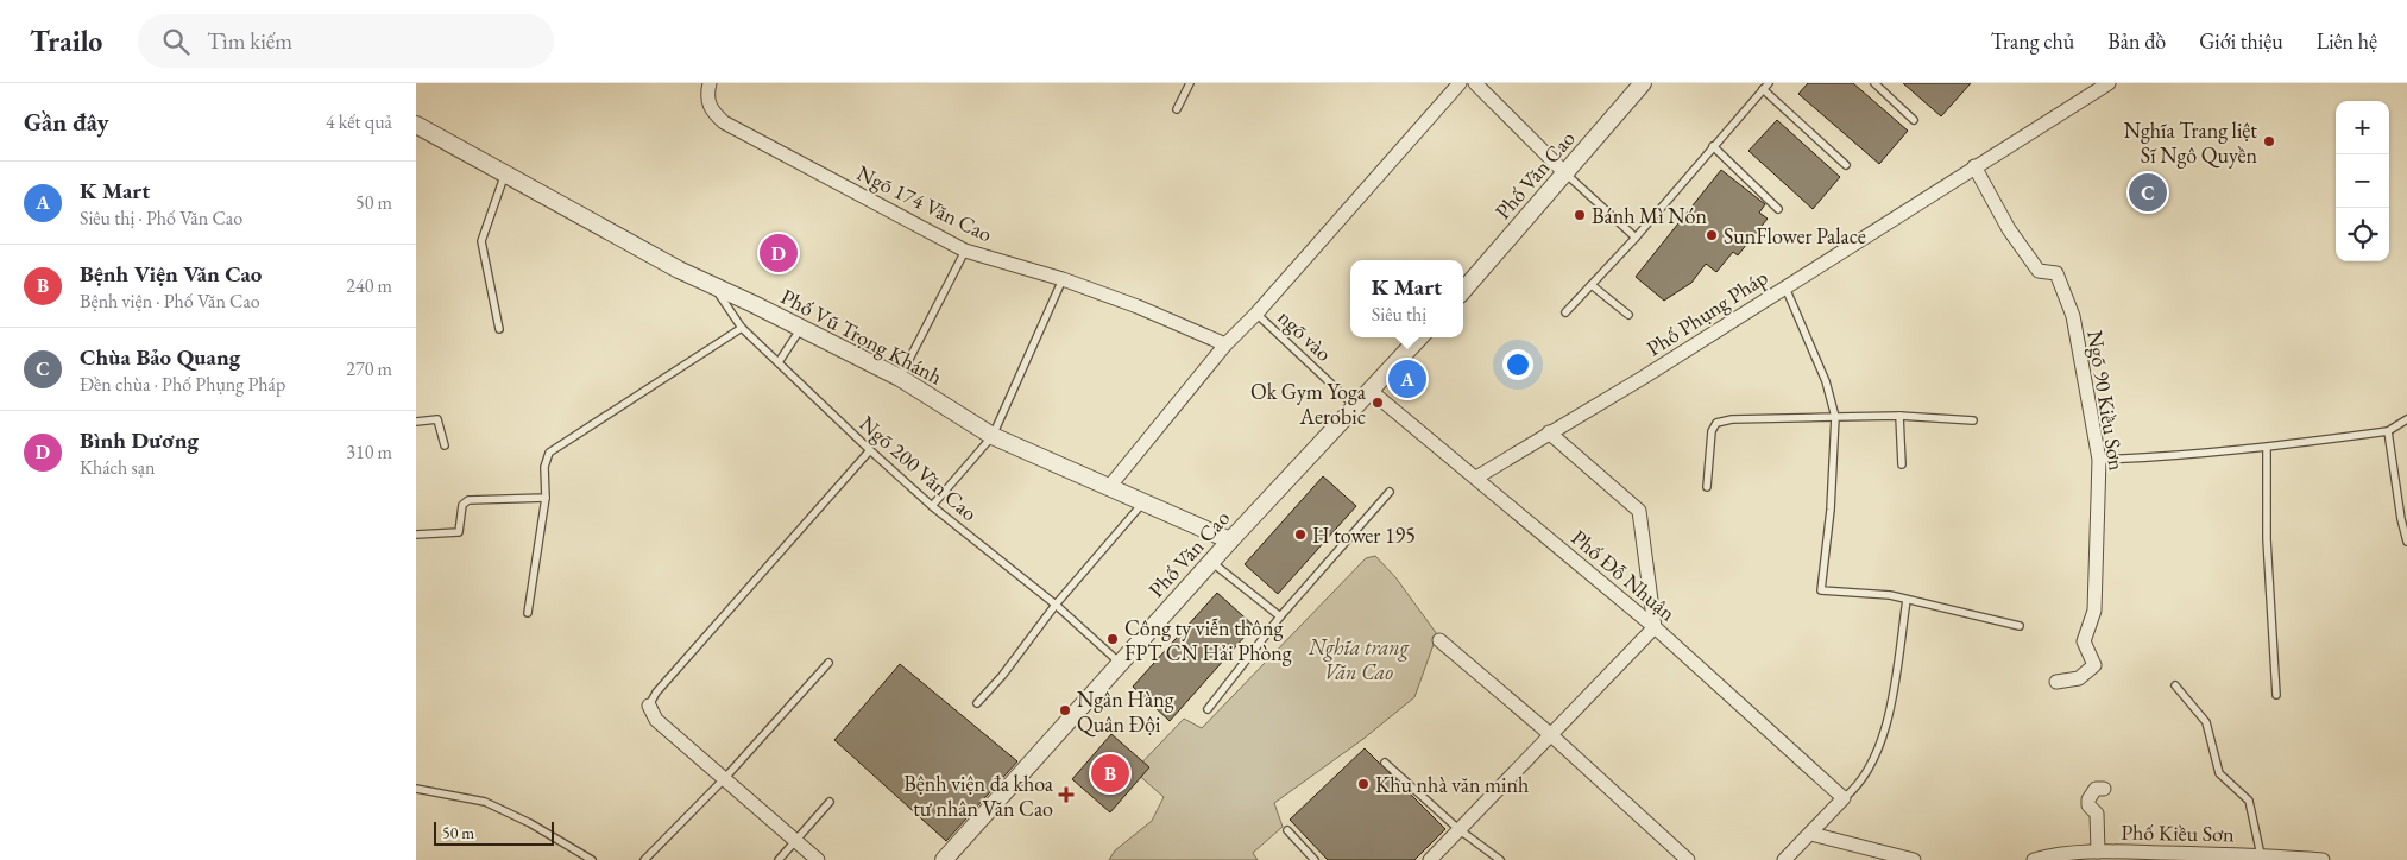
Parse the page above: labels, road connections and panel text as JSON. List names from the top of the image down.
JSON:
{
  "streets": {
    "street": [
      "Phố Văn Cao",
      "Ngõ 174 Văn Cao",
      "Phố Phụng Pháp",
      "Phố Vũ Trọng Khánh",
      "Ngõ 90 Kiều Sơn",
      "Phố Đỗ Nhuận",
      "Phố Kiều Sơn"
    ],
    "lane": ["ngõ vào", "Ngõ 200 Văn Cao"]
  },
  "crossings": [
    ["Phố Văn Cao", "ngõ vào"],
    ["Phố Văn Cao", "Phố Vũ Trọng Khánh"],
    ["Phố Văn Cao", "Ngõ 200 Văn Cao"],
    ["Phố Văn Cao", "Phố Đỗ Nhuận"],
    ["Phố Phụng Pháp", "Ngõ 90 Kiều Sơn"],
    ["Phố Phụng Pháp", "Phố Đỗ Nhuận"],
    ["Phố Vũ Trọng Khánh", "Ngõ 200 Văn Cao"]
  ],
  "parks": ["Nghĩa trang Văn Cao"],
  "places": {
    "other": [
      "Nghĩa Trang liệt Sĩ Ngô Quyền",
      "Bánh Mì Nón",
      "SunFlower Palace",
      "Ok Gym Yoga Aerobic",
      "H tower 195",
      "Công ty viễn thông FPT CN Hải Phòng",
      "Ngân Hàng Quân Đội",
      "Khu nhà văn minh"
    ],
    "health": ["Bệnh viện đa khoa tư nhân Văn Cao"]
  },
  "scale_bar": "50 m",
  "page": {
    "header": "Trailo",
    "search": "Tìm kiếm",
    "nav": [
      "Trang chủ",
      "Bản đồ",
      "Giới thiệu",
      "Liên hệ"
    ],
    "heading": ["Gần đây", "4 kết quả"],
    "map_buttons": ["+", "−"],
    "list": [
      {
        "mark": "A",
        "name": "K Mart",
        "note": "Siêu thị · Phố Văn Cao",
        "value": "50 m"
      },
      {
        "mark": "B",
        "name": "Bệnh Viện Văn Cao",
        "note": "Bệnh viện · Phố Văn Cao",
        "value": "240 m"
      },
      {
        "mark": "C",
        "name": "Chùa Bảo Quang",
        "note": "Đền chùa · Phố Phụng Pháp",
        "value": "270 m"
      },
      {
        "mark": "D",
        "name": "Bình Dương",
        "note": "Khách sạn",
        "value": "310 m"
      }
    ],
    "pins": [
      "C",
      "D",
      "A",
      "B"
    ],
    "popup": ["K Mart", "Siêu thị"],
    "scale": "50 m"
  }
}
